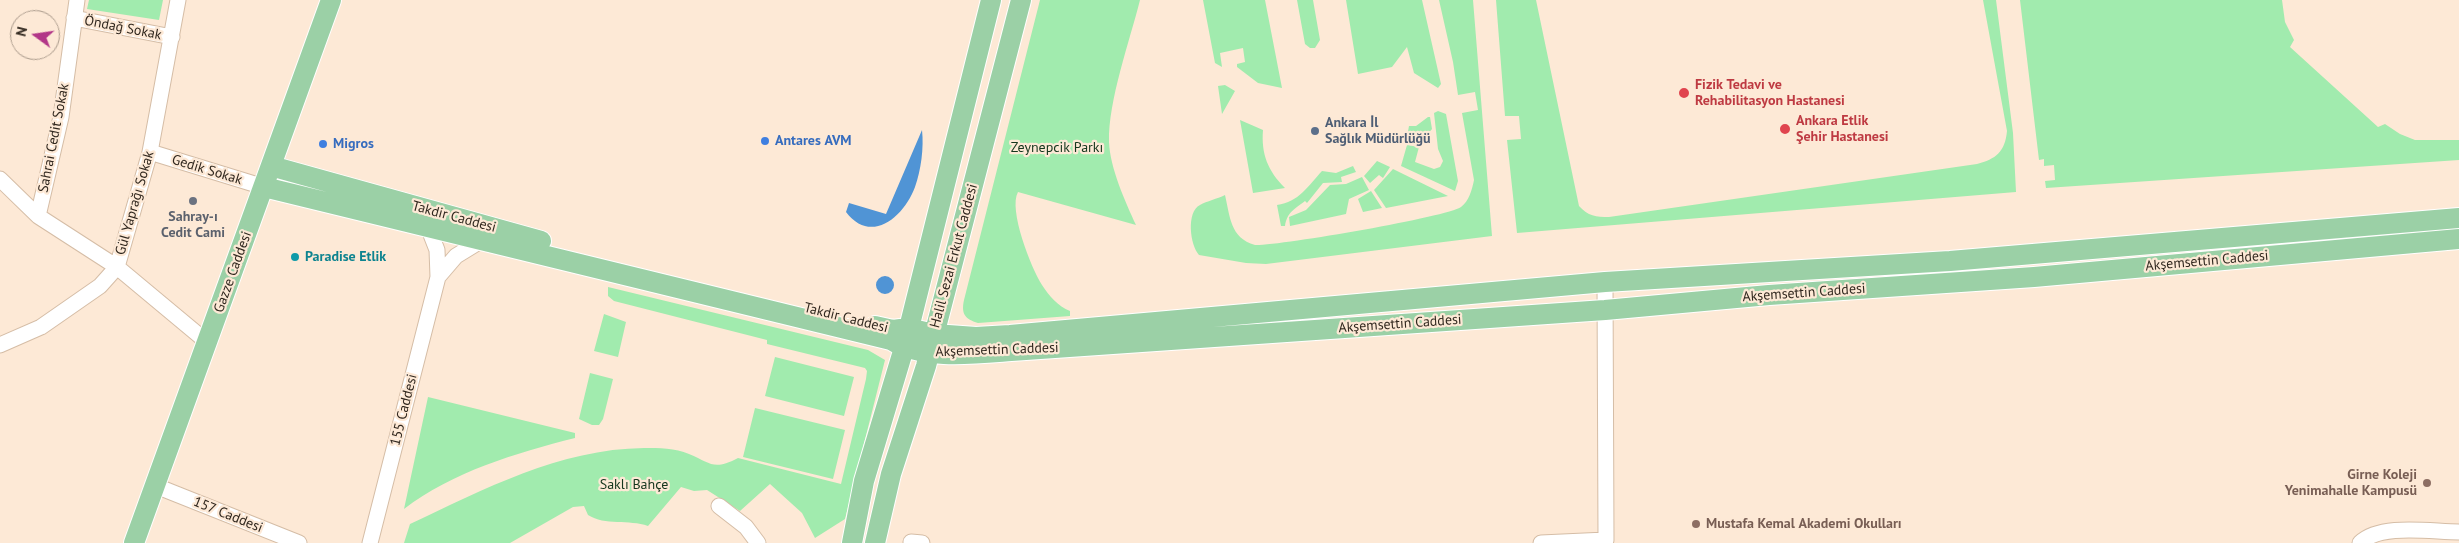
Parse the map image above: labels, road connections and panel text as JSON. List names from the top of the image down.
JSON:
{
  "streets": {
    "main road": [
      "Takdir Caddesi",
      "Halil Sezai Erkut Caddesi",
      "Akşemsettin Caddesi",
      "Gazze Caddesi"
    ],
    "street": [
      "Öndağ Sokak",
      "Sahrai Cedit Sokak",
      "Gedik Sokak",
      "Gül Yaprağı Sokak",
      "155 Caddesi",
      "157 Caddesi"
    ]
  },
  "crossings": [
    ["Öndağ Sokak", "Sahrai Cedit Sokak"],
    ["Öndağ Sokak", "Gül Yaprağı Sokak"],
    ["Gedik Sokak", "Gül Yaprağı Sokak"],
    ["Gedik Sokak", "Takdir Caddesi"],
    ["Gedik Sokak", "Gazze Caddesi"],
    ["Takdir Caddesi", "Halil Sezai Erkut Caddesi"],
    ["Takdir Caddesi", "Gazze Caddesi"],
    ["Takdir Caddesi", "155 Caddesi"],
    ["Halil Sezai Erkut Caddesi", "Akşemsettin Caddesi"],
    ["Gazze Caddesi", "157 Caddesi"]
  ],
  "parks": ["Zeynepcik Parkı", "Saklı Bahçe"],
  "places": [
    "Fizik Tedavi ve Rehabilitasyon Hastanesi",
    "Ankara Etlik Şehir Hastanesi",
    "Ankara İl Sağlık Müdürlüğü",
    "Antares AVM",
    "Migros",
    "Sahray-ı Cedit Cami",
    "Paradise Etlik",
    "Girne Koleji Yenimahalle Kampusü",
    "Mustafa Kemal Akademi Okulları"
  ],
  "north": "left"
}
